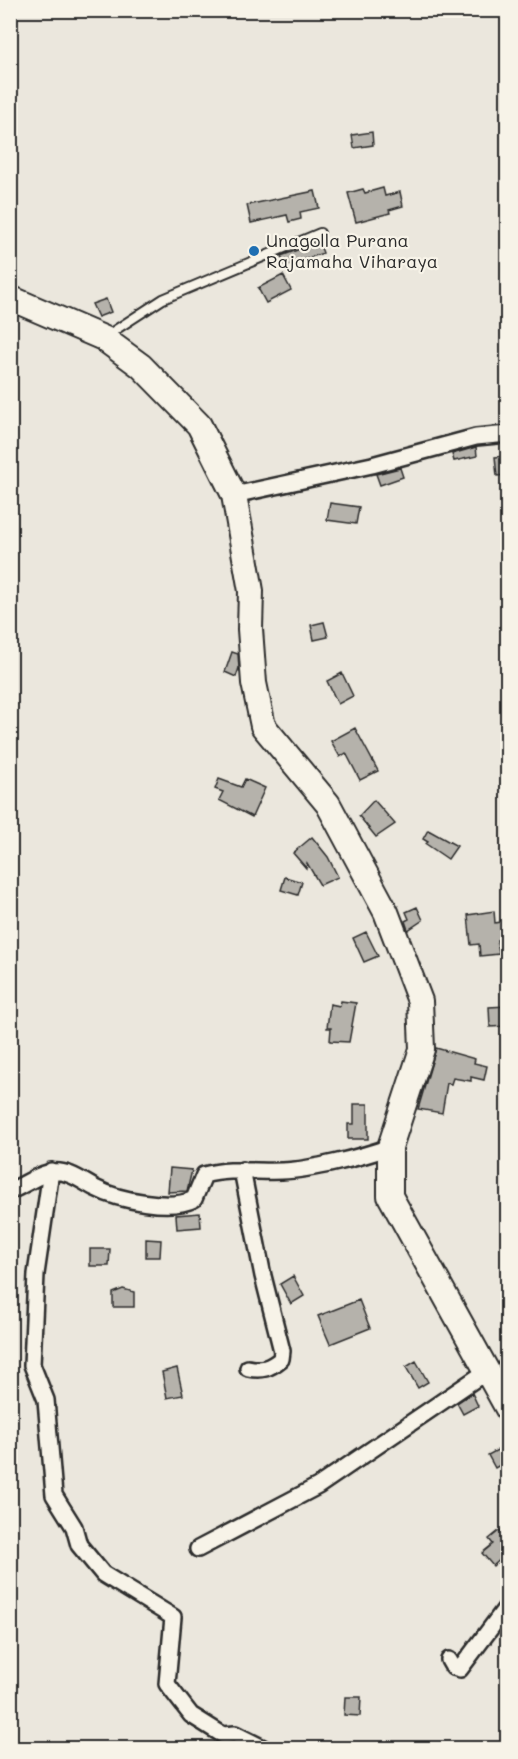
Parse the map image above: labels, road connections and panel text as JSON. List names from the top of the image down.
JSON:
{
  "places": ["Unagolla Purana Rajamaha Viharaya"]
}
